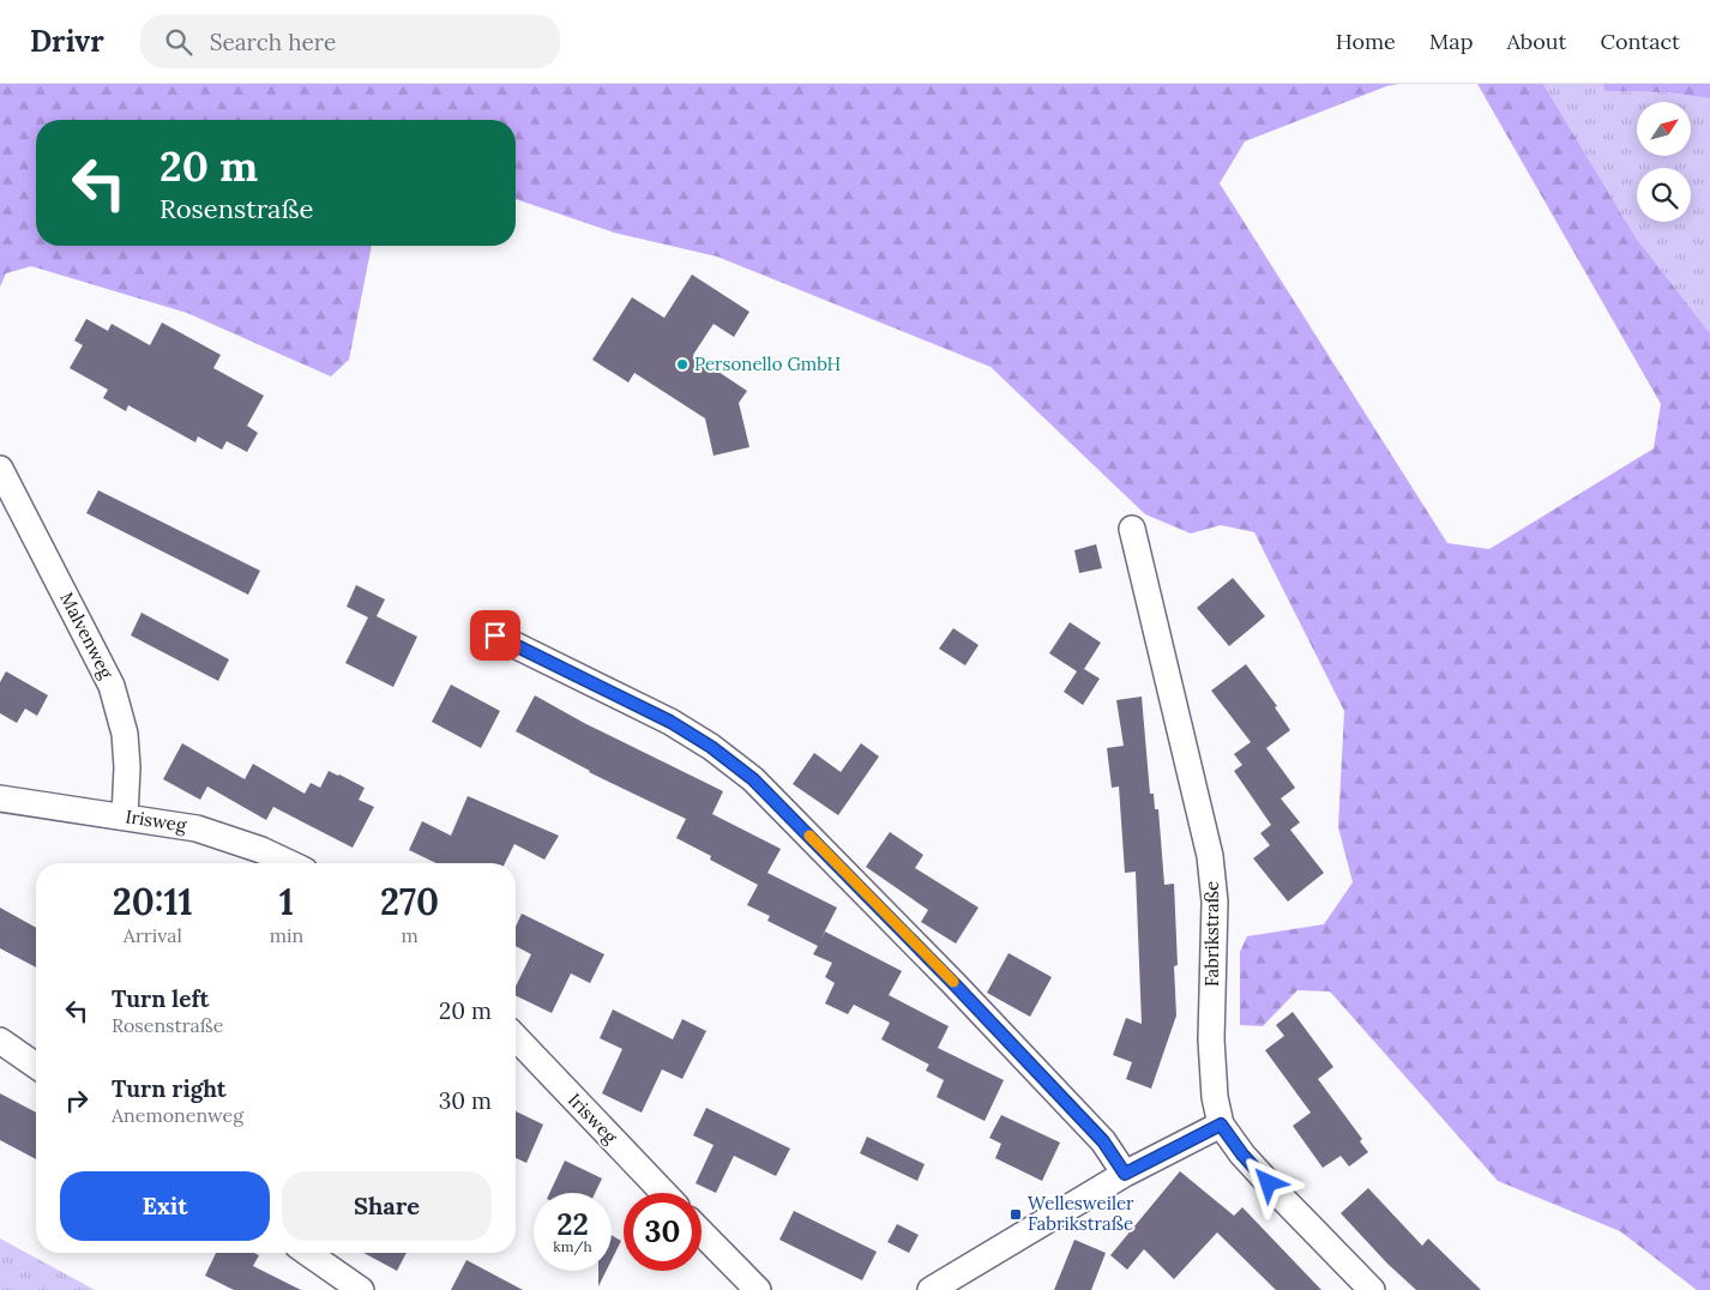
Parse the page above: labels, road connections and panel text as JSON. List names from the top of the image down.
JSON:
{
  "streets": {
    "street": ["Malvenweg", "Irisweg", "Fabrikstraße"]
  },
  "crossings": [
    ["Malvenweg", "Irisweg"]
  ],
  "places": {
    "other": ["Personello GmbH"],
    "transit": ["Wellesweiler Fabrikstraße"]
  },
  "north": "top right",
  "page": {
    "header": "Drivr",
    "search": "Search here",
    "nav": [
      "Home",
      "Map",
      "About",
      "Contact"
    ],
    "turn": ["20 m", "Rosenstraße"],
    "eta": [
      "20:11",
      "Arrival",
      "1",
      "min",
      "270",
      "m"
    ],
    "list": [
      {
        "name": "Turn left",
        "note": "Rosenstraße",
        "value": "20 m"
      },
      {
        "name": "Turn right",
        "note": "Anemonenweg",
        "value": "30 m"
      }
    ],
    "buttons": ["Exit", "Share"],
    "speed": "22 km/h",
    "limit": "30"
  }
}
